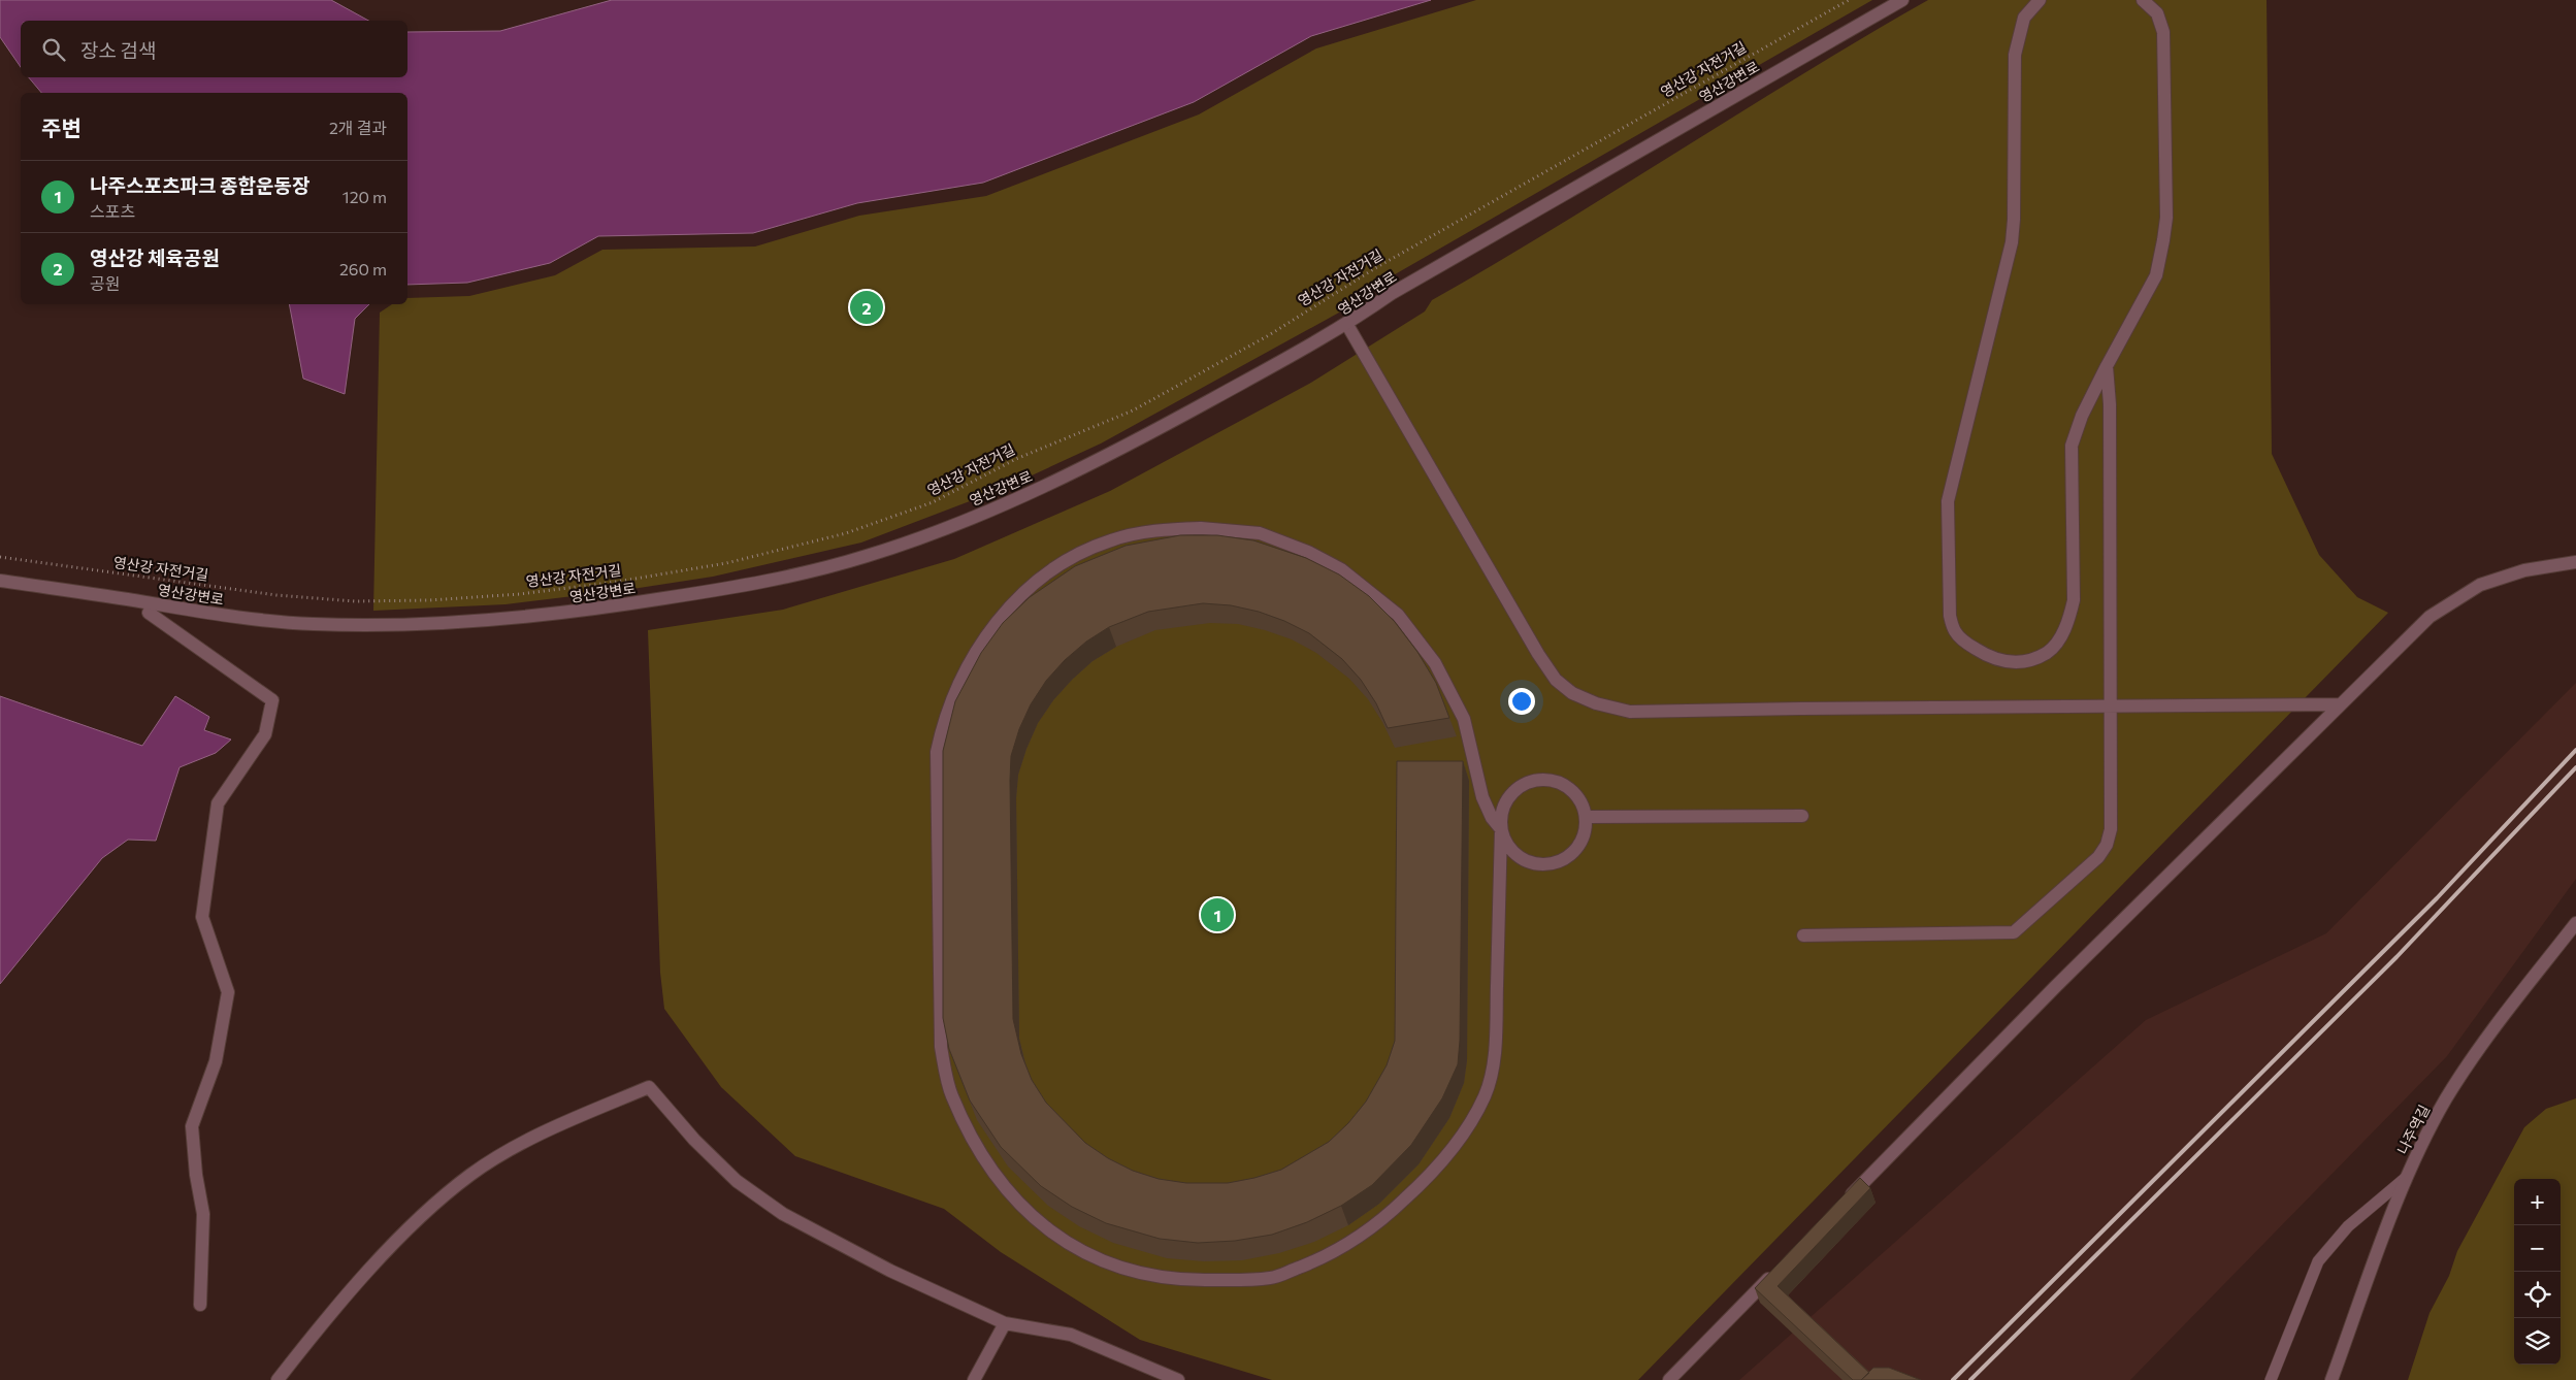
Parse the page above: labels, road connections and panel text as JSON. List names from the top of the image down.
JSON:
{
  "streets": {
    "street": ["영산강변로", "나주역길"],
    "path": ["영산강 자전거길"]
  },
  "page": {
    "search": "장소 검색",
    "heading": ["주변", "2개 결과"],
    "list": [
      {
        "mark": "1",
        "name": "나주스포츠파크 종합운동장",
        "note": "스포츠",
        "value": "120 m"
      },
      {
        "mark": "2",
        "name": "영산강 체육공원",
        "note": "공원",
        "value": "260 m"
      }
    ],
    "pins": ["2", "1"],
    "map_buttons": ["+", "−"]
  }
}
